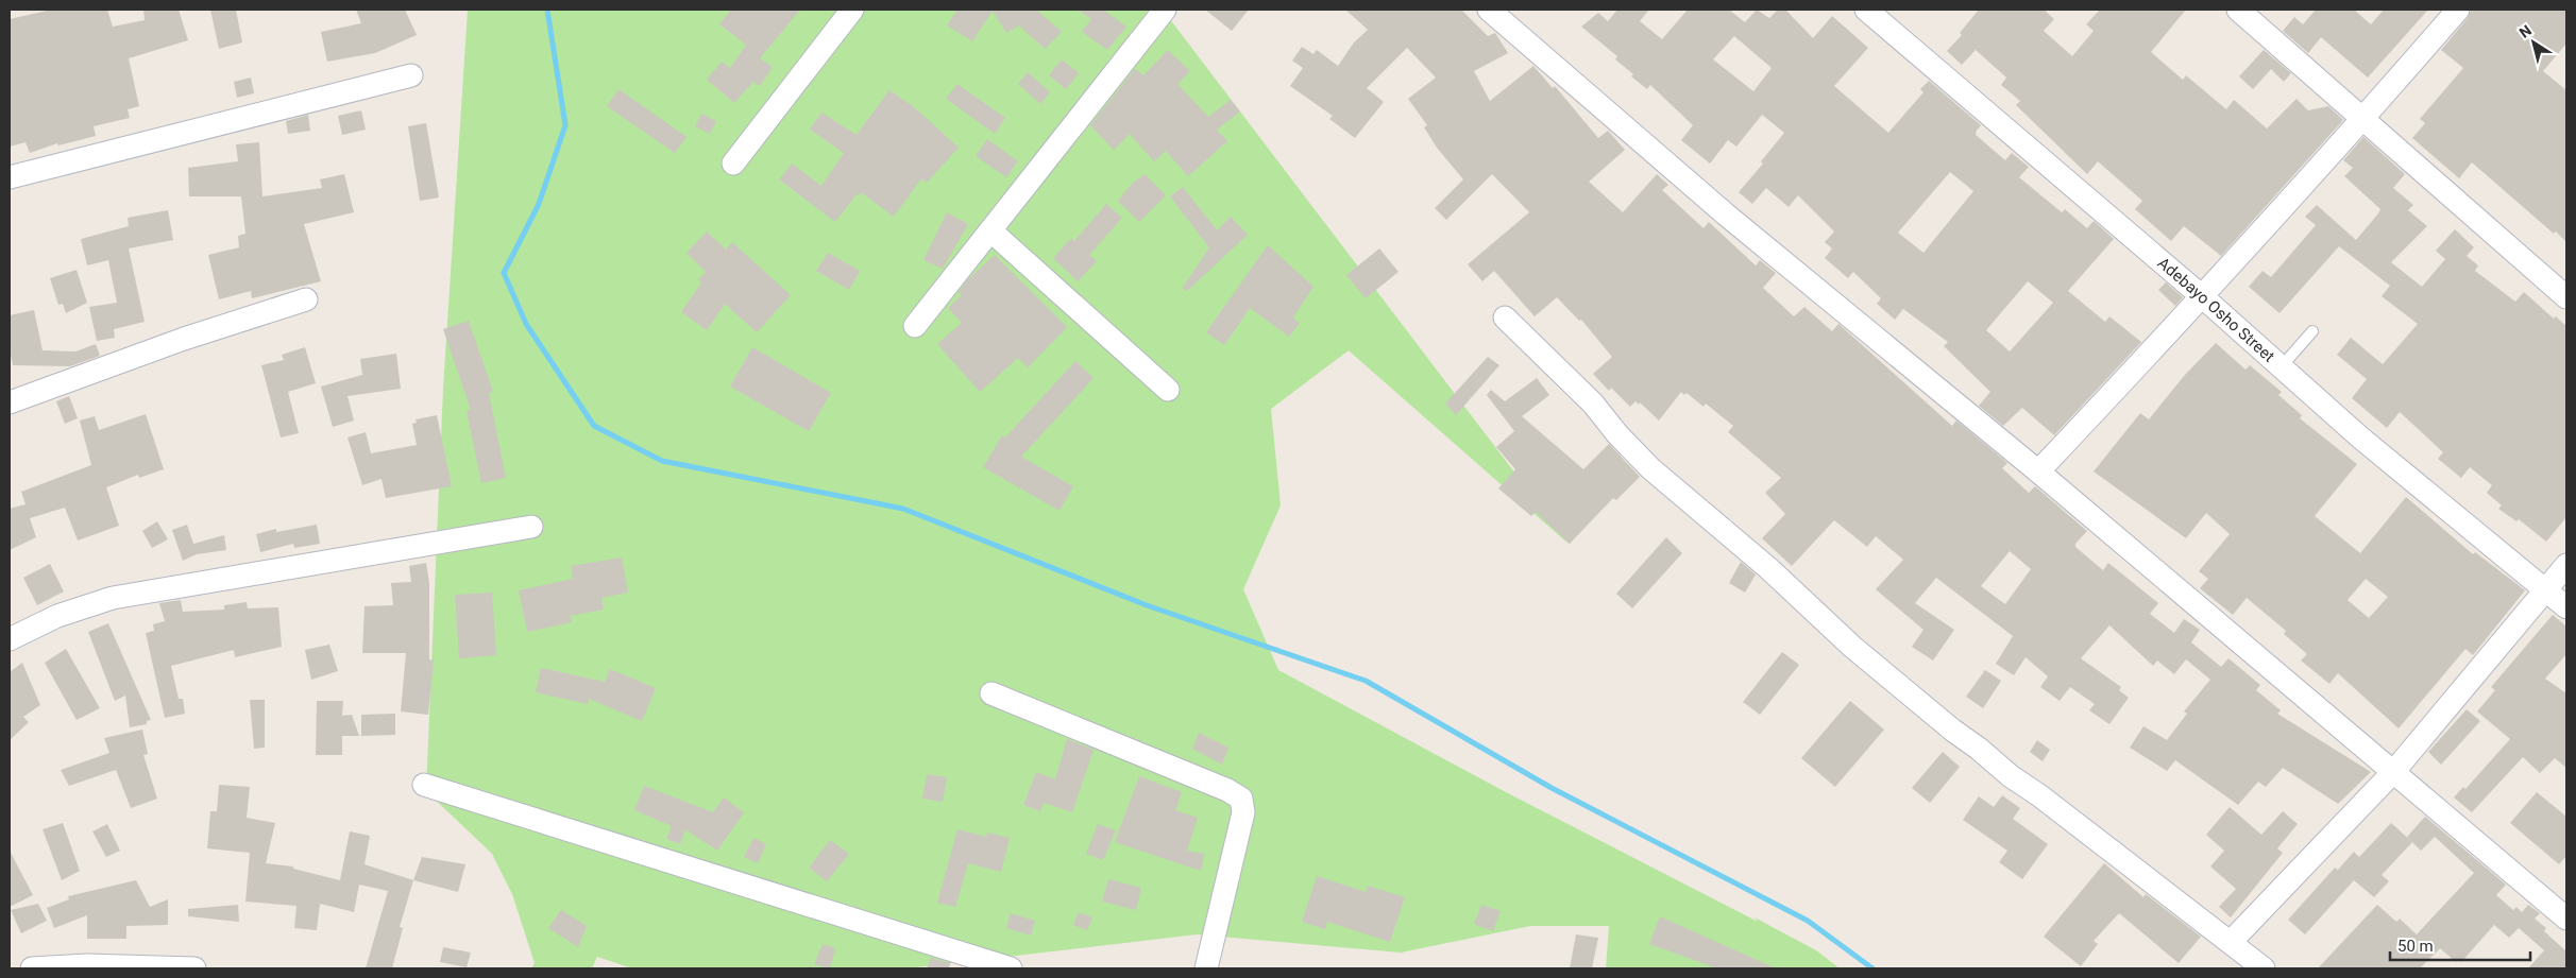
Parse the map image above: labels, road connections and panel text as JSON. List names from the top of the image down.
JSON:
{
  "streets": {
    "street": ["Adebayo Osho Street"]
  },
  "scale_bar": "50 m",
  "north": "top left"
}
